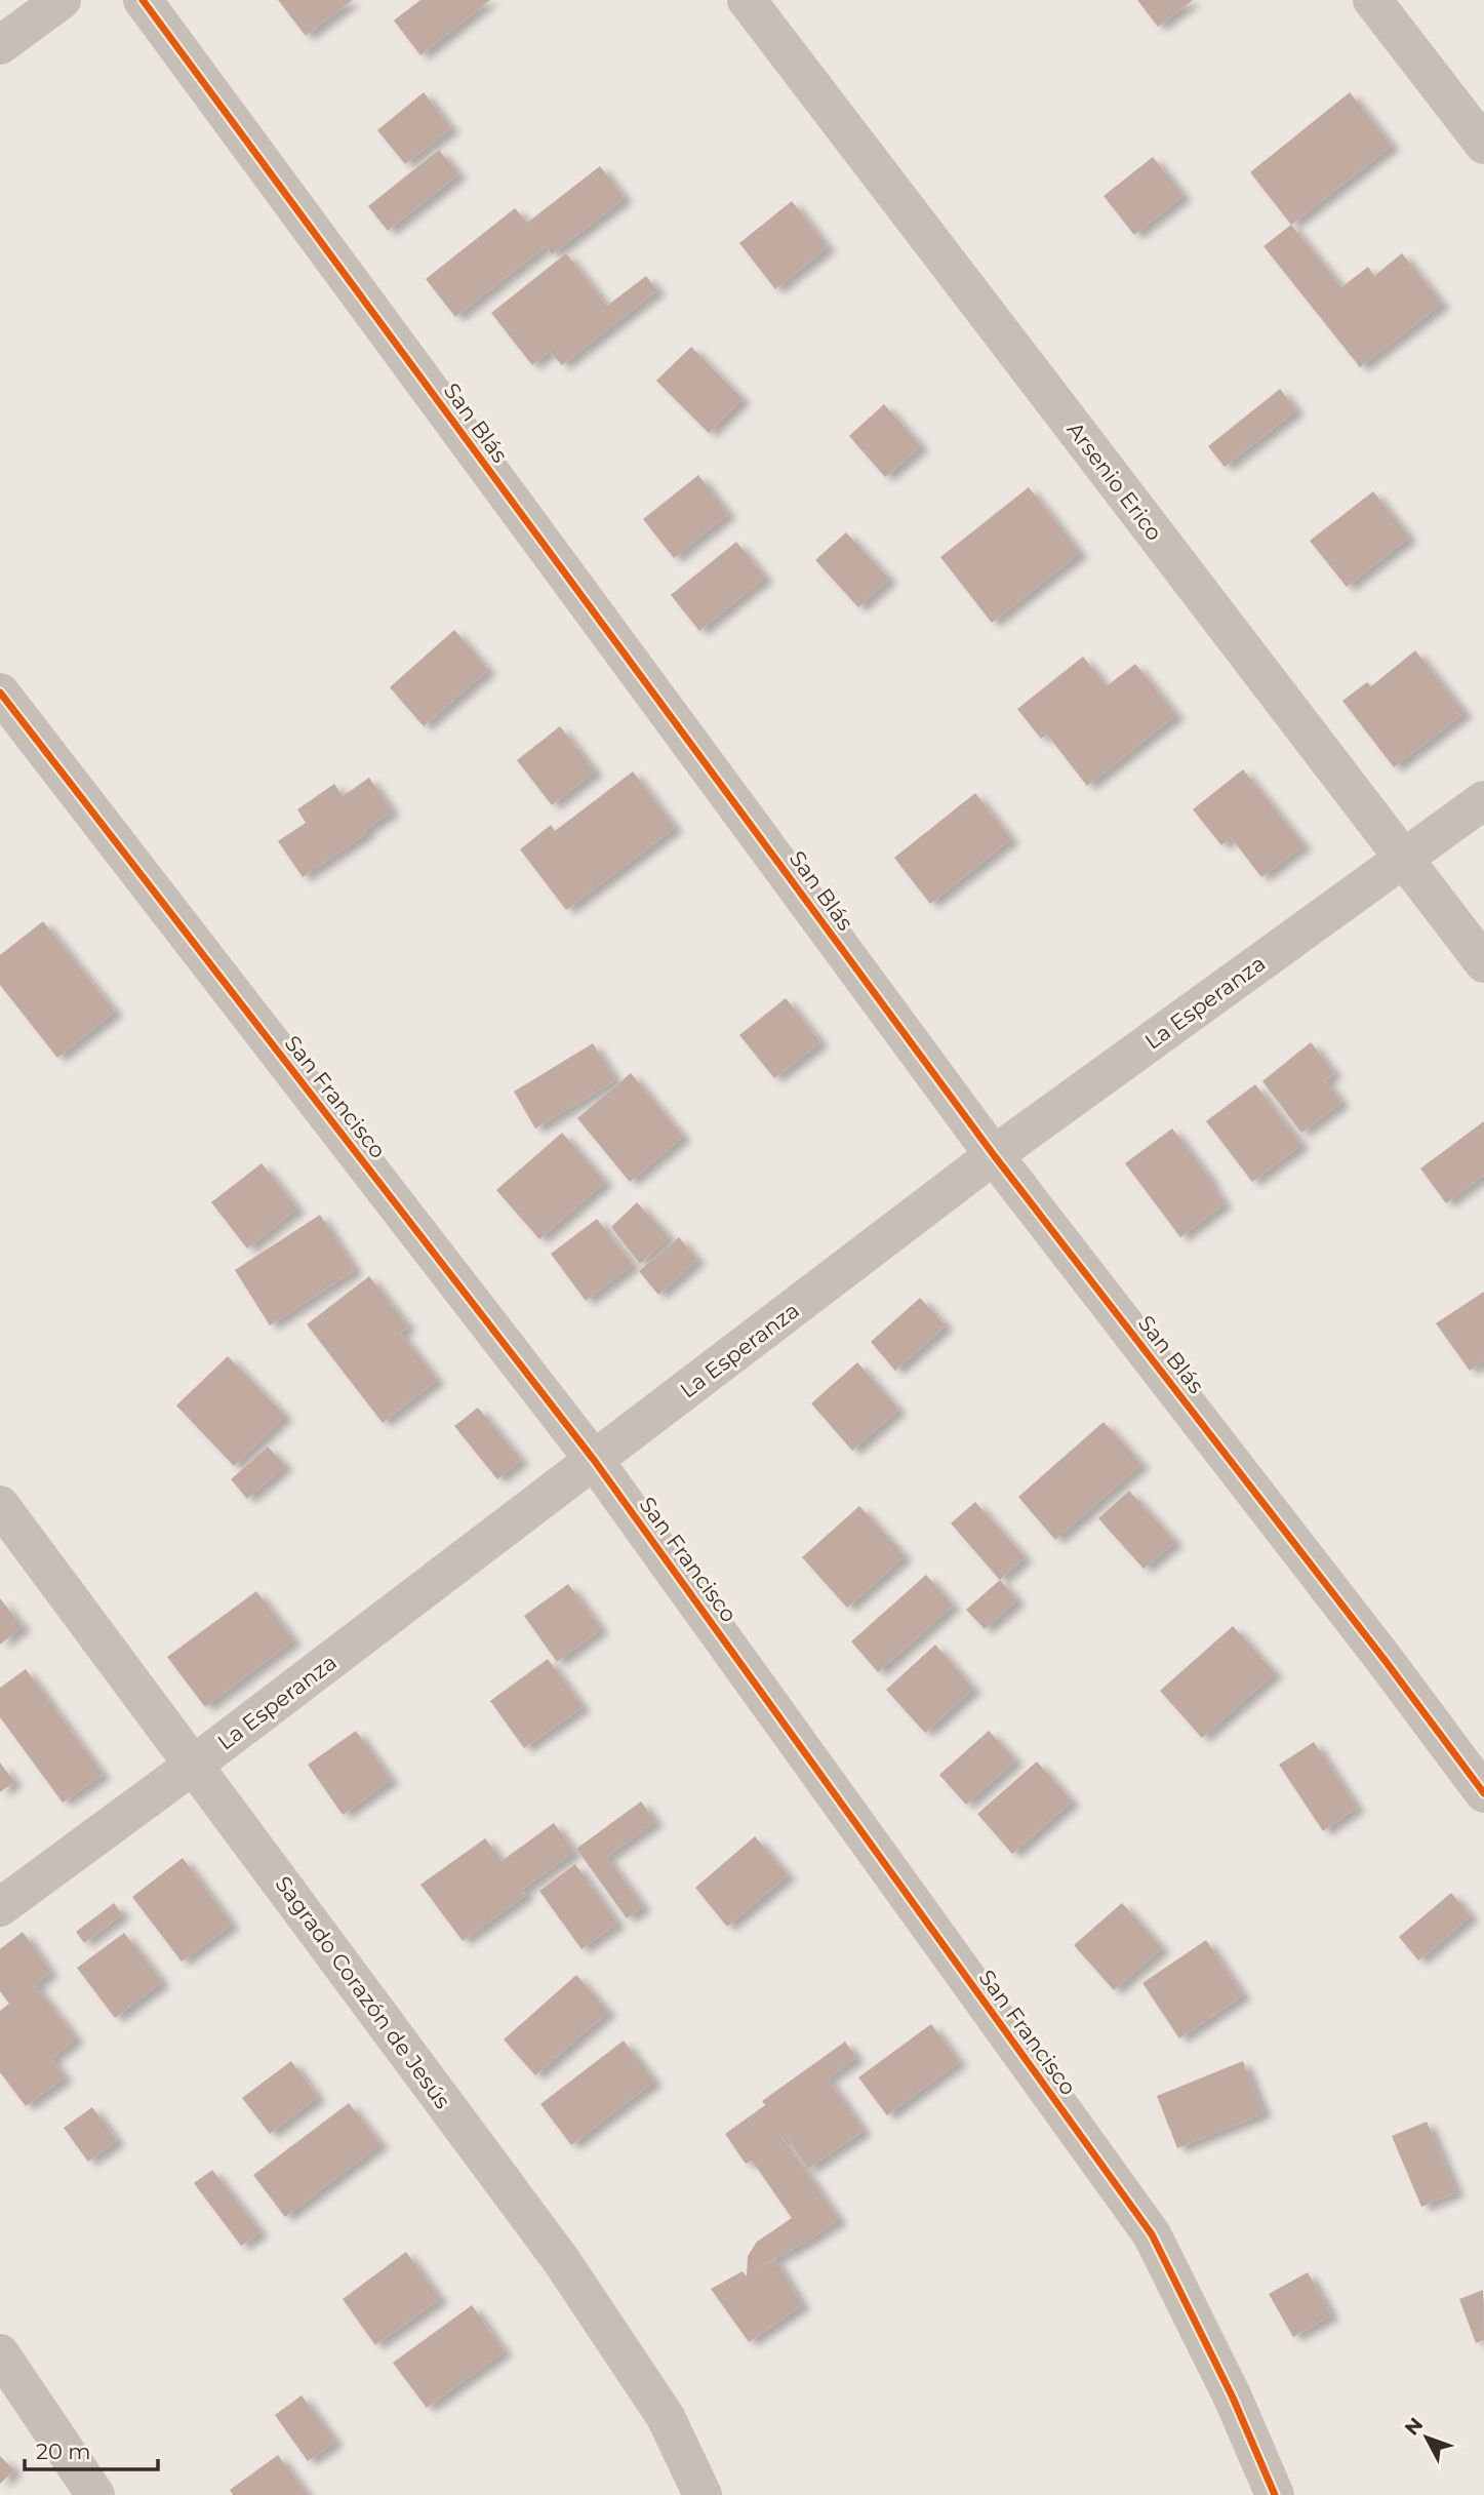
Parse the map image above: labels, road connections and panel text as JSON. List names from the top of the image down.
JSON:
{
  "streets": {
    "street": [
      "San Blás",
      "Arsenio Erico",
      "La Esperanza",
      "San Francisco",
      "Sagrado Corazón de Jesús"
    ]
  },
  "crossings": [
    ["San Blás", "La Esperanza"],
    ["Arsenio Erico", "La Esperanza"],
    ["La Esperanza", "San Francisco"],
    ["La Esperanza", "Sagrado Corazón de Jesús"]
  ],
  "scale_bar": "20 m",
  "north": "top left"
}
